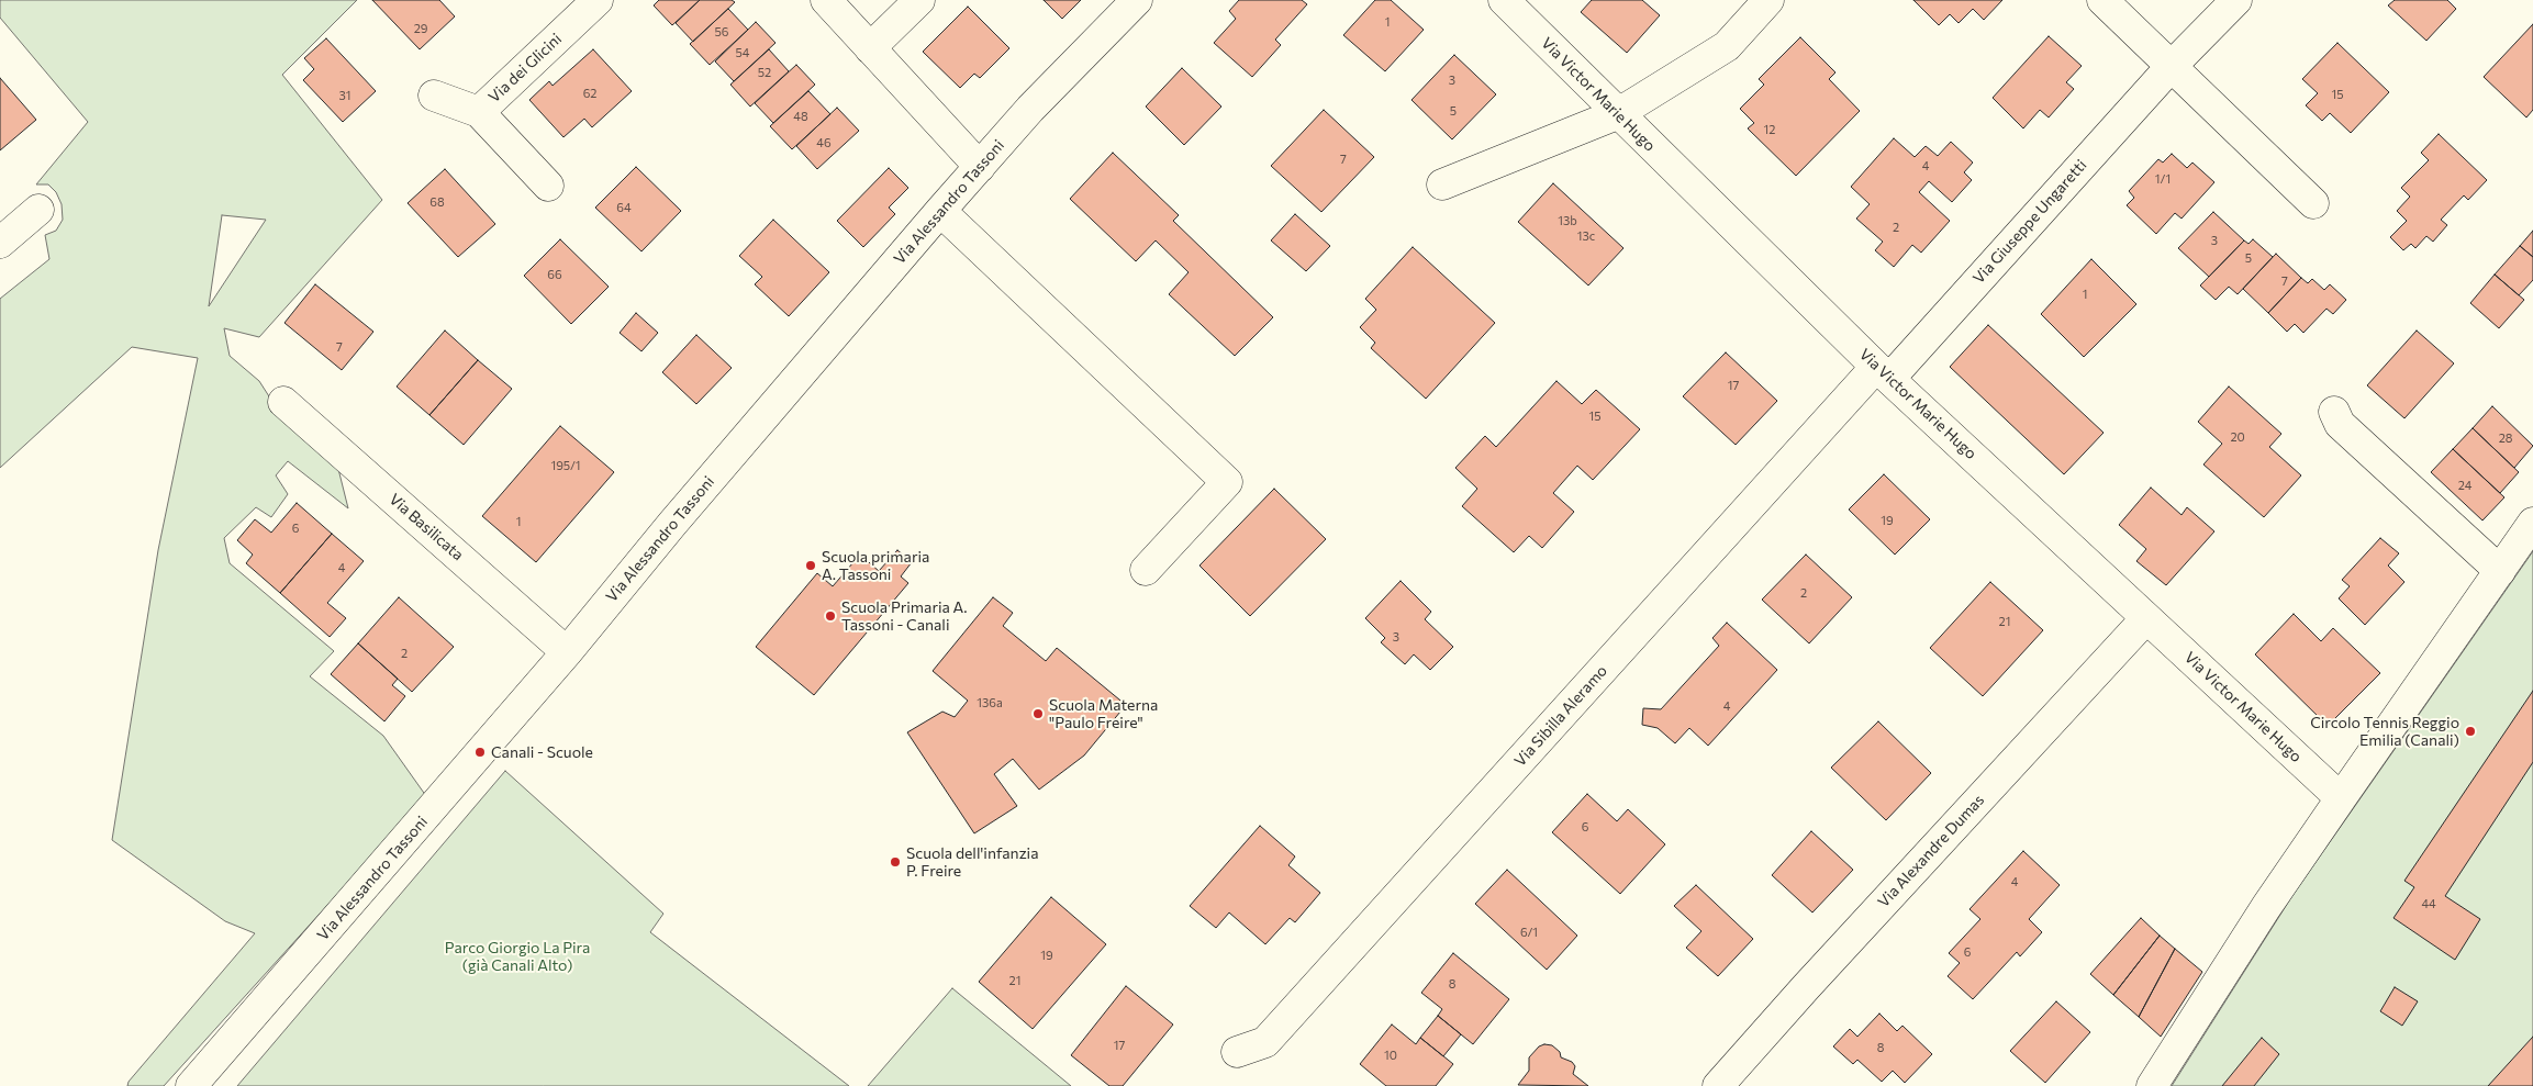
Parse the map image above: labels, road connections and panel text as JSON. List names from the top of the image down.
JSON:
{
  "streets": {
    "street": [
      "Via dei Glicini",
      "Via Victor Marie Hugo",
      "Via Alessandro Tassoni",
      "Via Giuseppe Ungaretti",
      "Via Basilicata",
      "Via Sibilla Aleramo",
      "Via Alexandre Dumas"
    ]
  },
  "crossings": [
    ["Via Victor Marie Hugo", "Via Giuseppe Ungaretti"],
    ["Via Victor Marie Hugo", "Via Sibilla Aleramo"],
    ["Via Victor Marie Hugo", "Via Alexandre Dumas"],
    ["Via Alessandro Tassoni", "Via Basilicata"],
    ["Via Giuseppe Ungaretti", "Via Sibilla Aleramo"]
  ],
  "parks": ["Parco Giorgio La Pira (già Canali Alto)"],
  "places": [
    "Scuola primaria A. Tassoni",
    "Scuola Primaria A. Tassoni - Canali",
    "Scuola Materna \"Paulo Freire\"",
    "Circolo Tennis Reggio Emilia (Canali)",
    "Canali - Scuole",
    "Scuola dell'infanzia P. Freire"
  ],
  "house_numbers": [
    "1",
    "29",
    "56",
    "54",
    "52",
    "3",
    "62",
    "15",
    "31",
    "5",
    "48",
    "12",
    "46",
    "7",
    "4",
    "1/1",
    "68",
    "64",
    "13b",
    "2",
    "13c",
    "3",
    "5",
    "66",
    "7",
    "1",
    "7",
    "17",
    "15",
    "20",
    "28",
    "195/1",
    "24",
    "19",
    "1",
    "6",
    "4",
    "2",
    "21",
    "3",
    "2",
    "136a",
    "4",
    "6",
    "4",
    "44",
    "6/1",
    "6",
    "19",
    "21",
    "8",
    "17",
    "8",
    "10"
  ]
}
